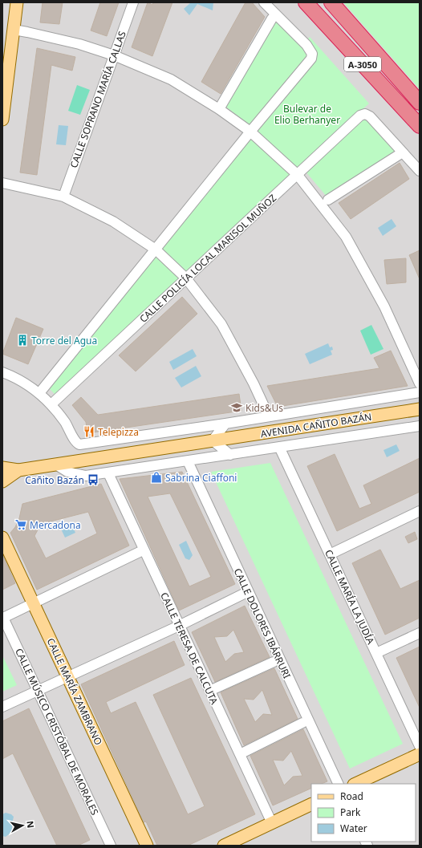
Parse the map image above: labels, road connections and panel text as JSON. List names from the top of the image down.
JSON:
{
  "streets": {
    "highway": ["A-3050"],
    "main road": ["AVENIDA CAÑITO BAZÁN", "CALLE MARÍA ZAMBRANO"],
    "street": [
      "CALLE SOPRANO MARÍA CALLAS",
      "CALLE POLICÍA LOCAL MARISOL MUÑOZ",
      "CALLE MARÍA LA JUDÍA",
      "CALLE DOLORES IBÁRRURI",
      "CALLE TERESA DE CALCUTA",
      "CALLE MÚSICO CRISTÓBAL DE MORALES"
    ]
  },
  "crossings": [
    ["CALLE POLICÍA LOCAL MARISOL MUÑOZ", "AVENIDA CAÑITO BAZÁN"],
    ["AVENIDA CAÑITO BAZÁN", "CALLE MARÍA LA JUDÍA"],
    ["AVENIDA CAÑITO BAZÁN", "CALLE DOLORES IBÁRRURI"],
    ["AVENIDA CAÑITO BAZÁN", "CALLE TERESA DE CALCUTA"]
  ],
  "parks": ["Bulevar de Elio Berhanyer"],
  "places": {
    "building": ["Torre del Agua"],
    "school or university": ["Kids&Us"],
    "restaurant": ["Telepizza"],
    "shop": ["Sabrina Ciaffoni"],
    "bus stop": ["Cañito Bazán"],
    "supermarket": ["Mercadona"]
  },
  "legend": ["Road", "Park", "Water"],
  "north": "right"
}
